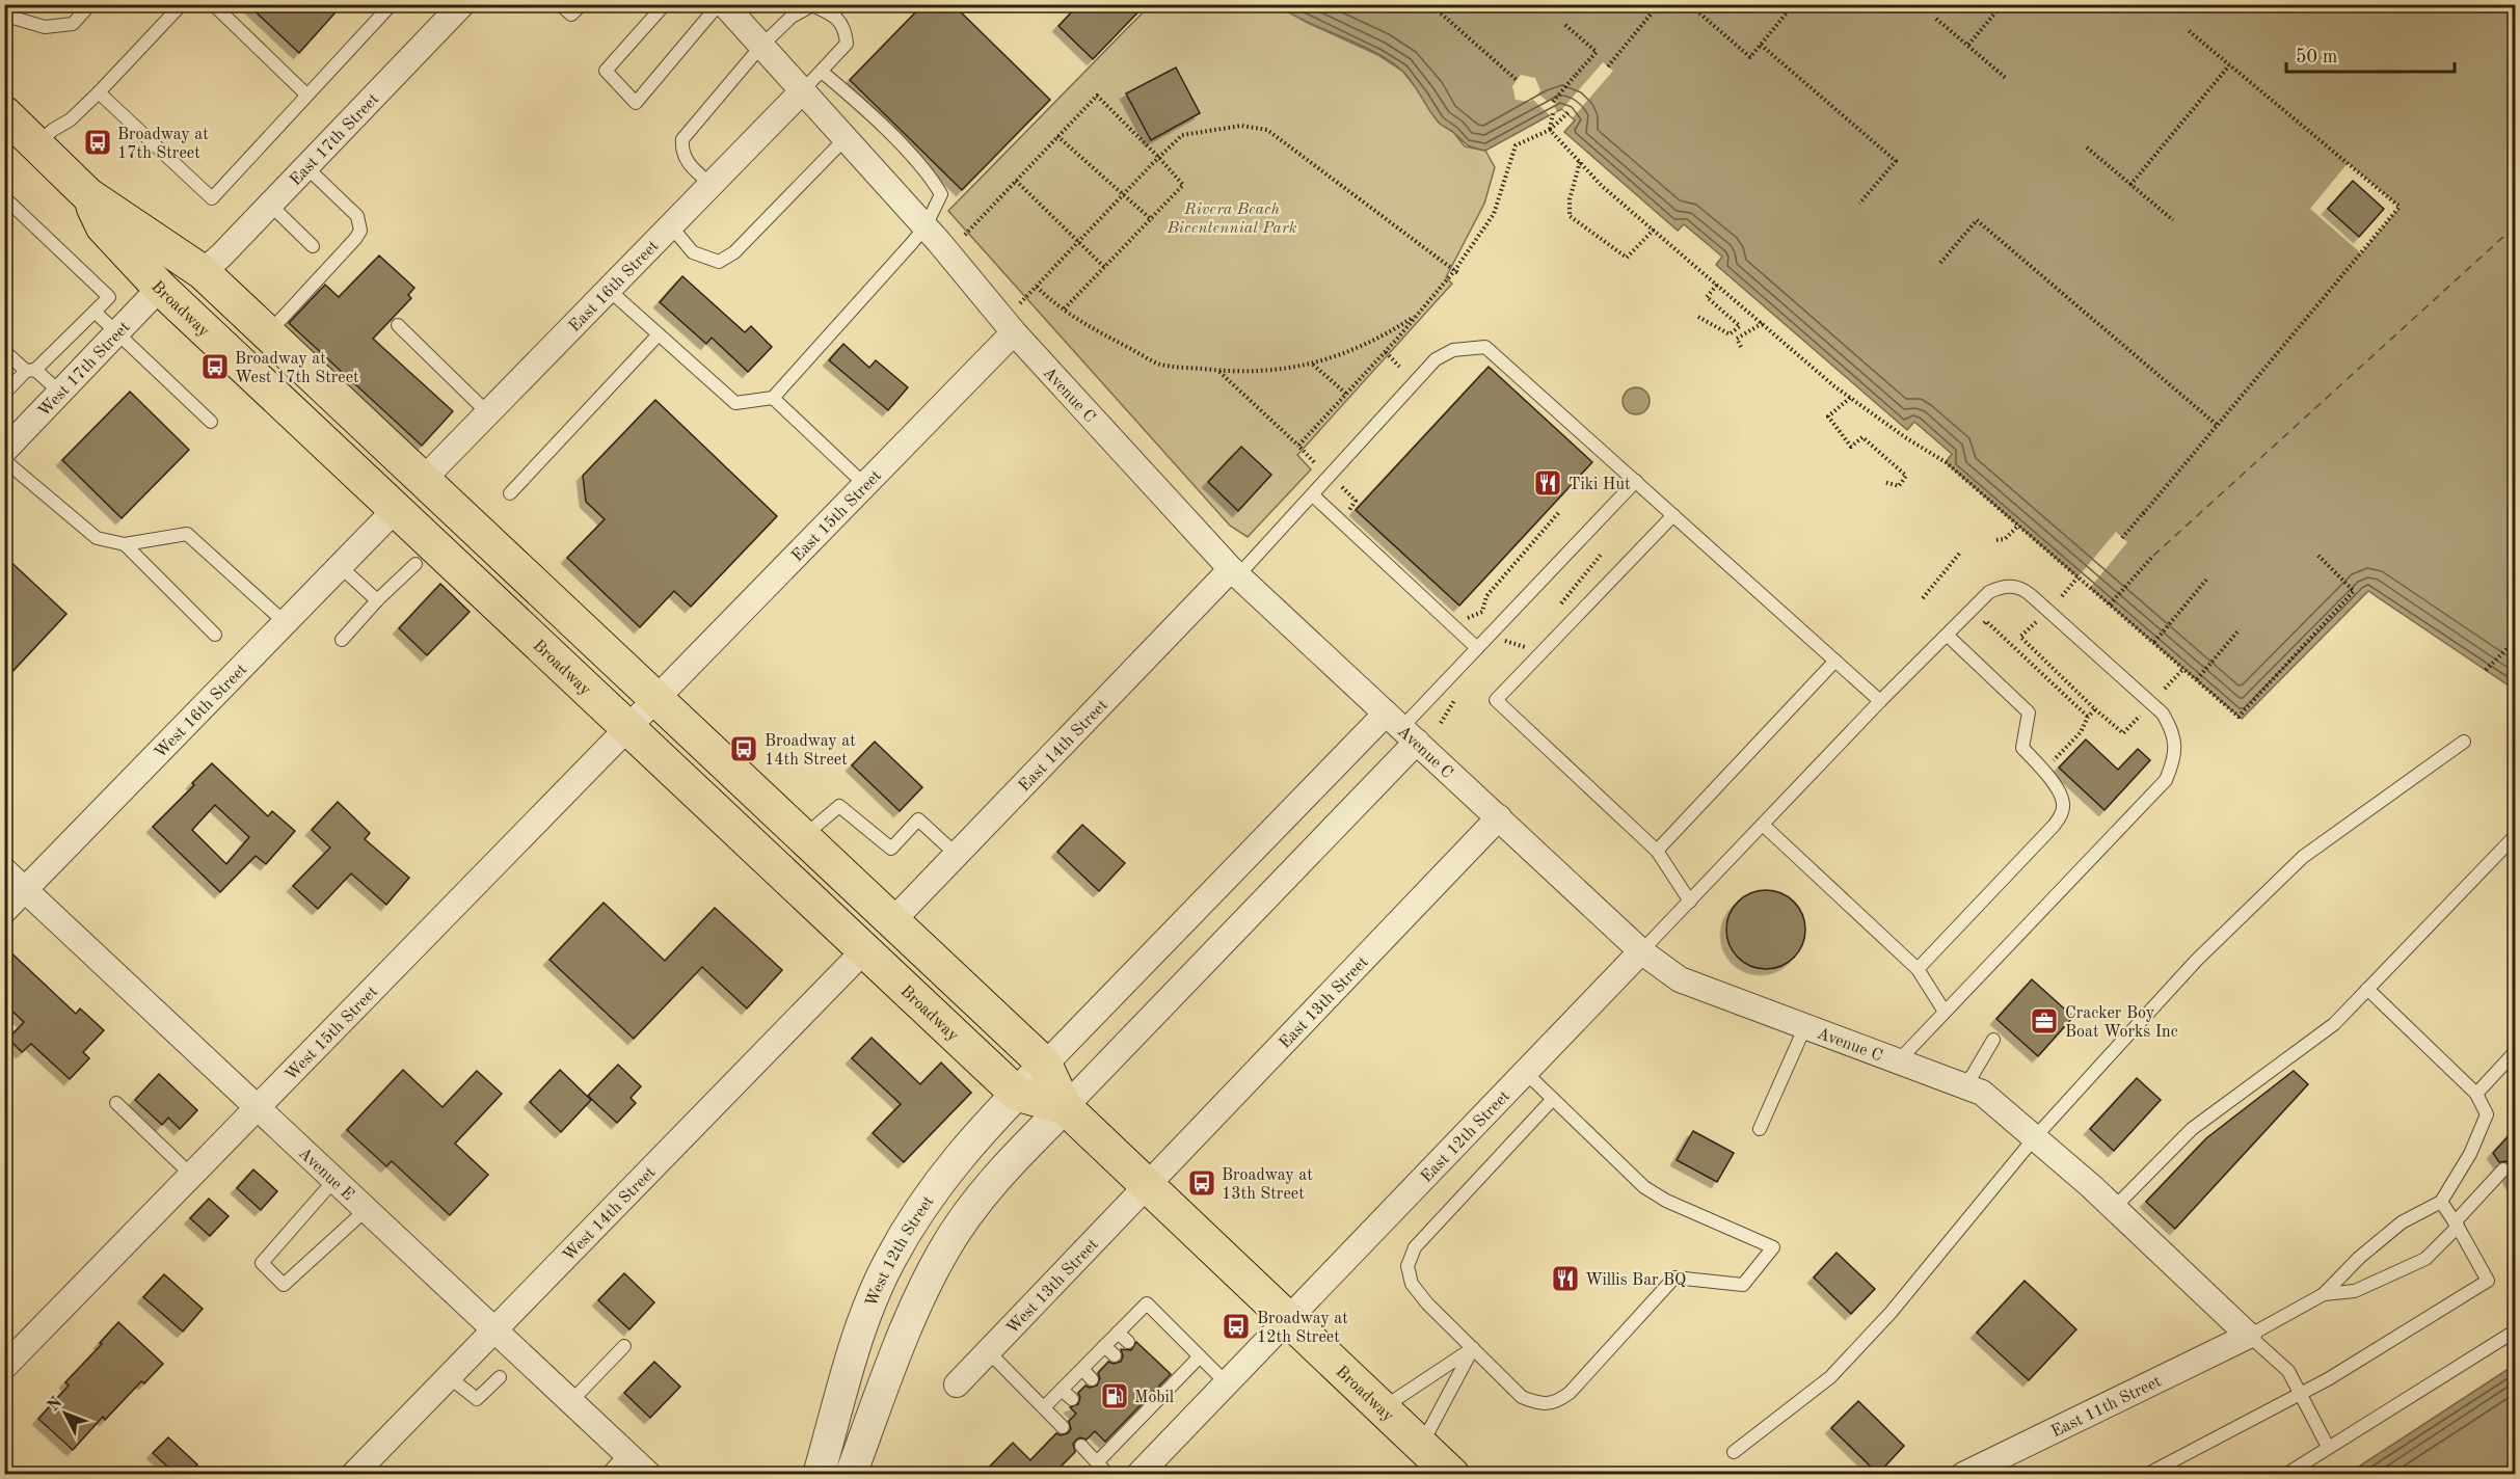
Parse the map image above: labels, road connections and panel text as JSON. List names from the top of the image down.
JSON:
{
  "streets": {
    "main road": ["Broadway"],
    "street": [
      "East 17th Street",
      "East 16th Street",
      "West 17th Street",
      "Avenue C",
      "East 15th Street",
      "West 16th Street",
      "East 14th Street",
      "East 13th Street",
      "West 15th Street",
      "East 12th Street",
      "Avenue E",
      "West 14th Street",
      "West 12th Street",
      "West 13th Street",
      "East 11th Street"
    ]
  },
  "crossings": [
    ["East 17th Street", "Broadway"],
    ["East 16th Street", "Broadway"],
    ["East 16th Street", "Avenue C"],
    ["Broadway", "West 17th Street"],
    ["Broadway", "East 15th Street"],
    ["Broadway", "West 16th Street"],
    ["Broadway", "East 14th Street"],
    ["Broadway", "East 13th Street"],
    ["Broadway", "West 15th Street"],
    ["Broadway", "East 12th Street"],
    ["Broadway", "West 14th Street"],
    ["Broadway", "West 12th Street"],
    ["Broadway", "West 13th Street"],
    ["Avenue C", "East 15th Street"],
    ["Avenue C", "East 14th Street"],
    ["Avenue C", "East 13th Street"],
    ["Avenue C", "East 12th Street"],
    ["Avenue C", "East 11th Street"],
    ["East 15th Street", "West 15th Street"],
    ["West 16th Street", "Avenue E"],
    ["East 13th Street", "West 13th Street"],
    ["West 15th Street", "Avenue E"],
    ["Avenue E", "West 14th Street"]
  ],
  "parks": ["Rivera Beach Bicentennial Park"],
  "places": {
    "bus stop": [
      "Broadway at 17th Street",
      "Broadway at West 17th Street",
      "Broadway at 14th Street",
      "Broadway at 13th Street",
      "Broadway at 12th Street"
    ],
    "restaurant": ["Tiki Hut", "Willis Bar BQ"],
    "office": ["Cracker Boy Boat Works Inc"],
    "fuel station": ["Mobil"]
  },
  "scale_bar": "50 m",
  "north": "top left"
}
